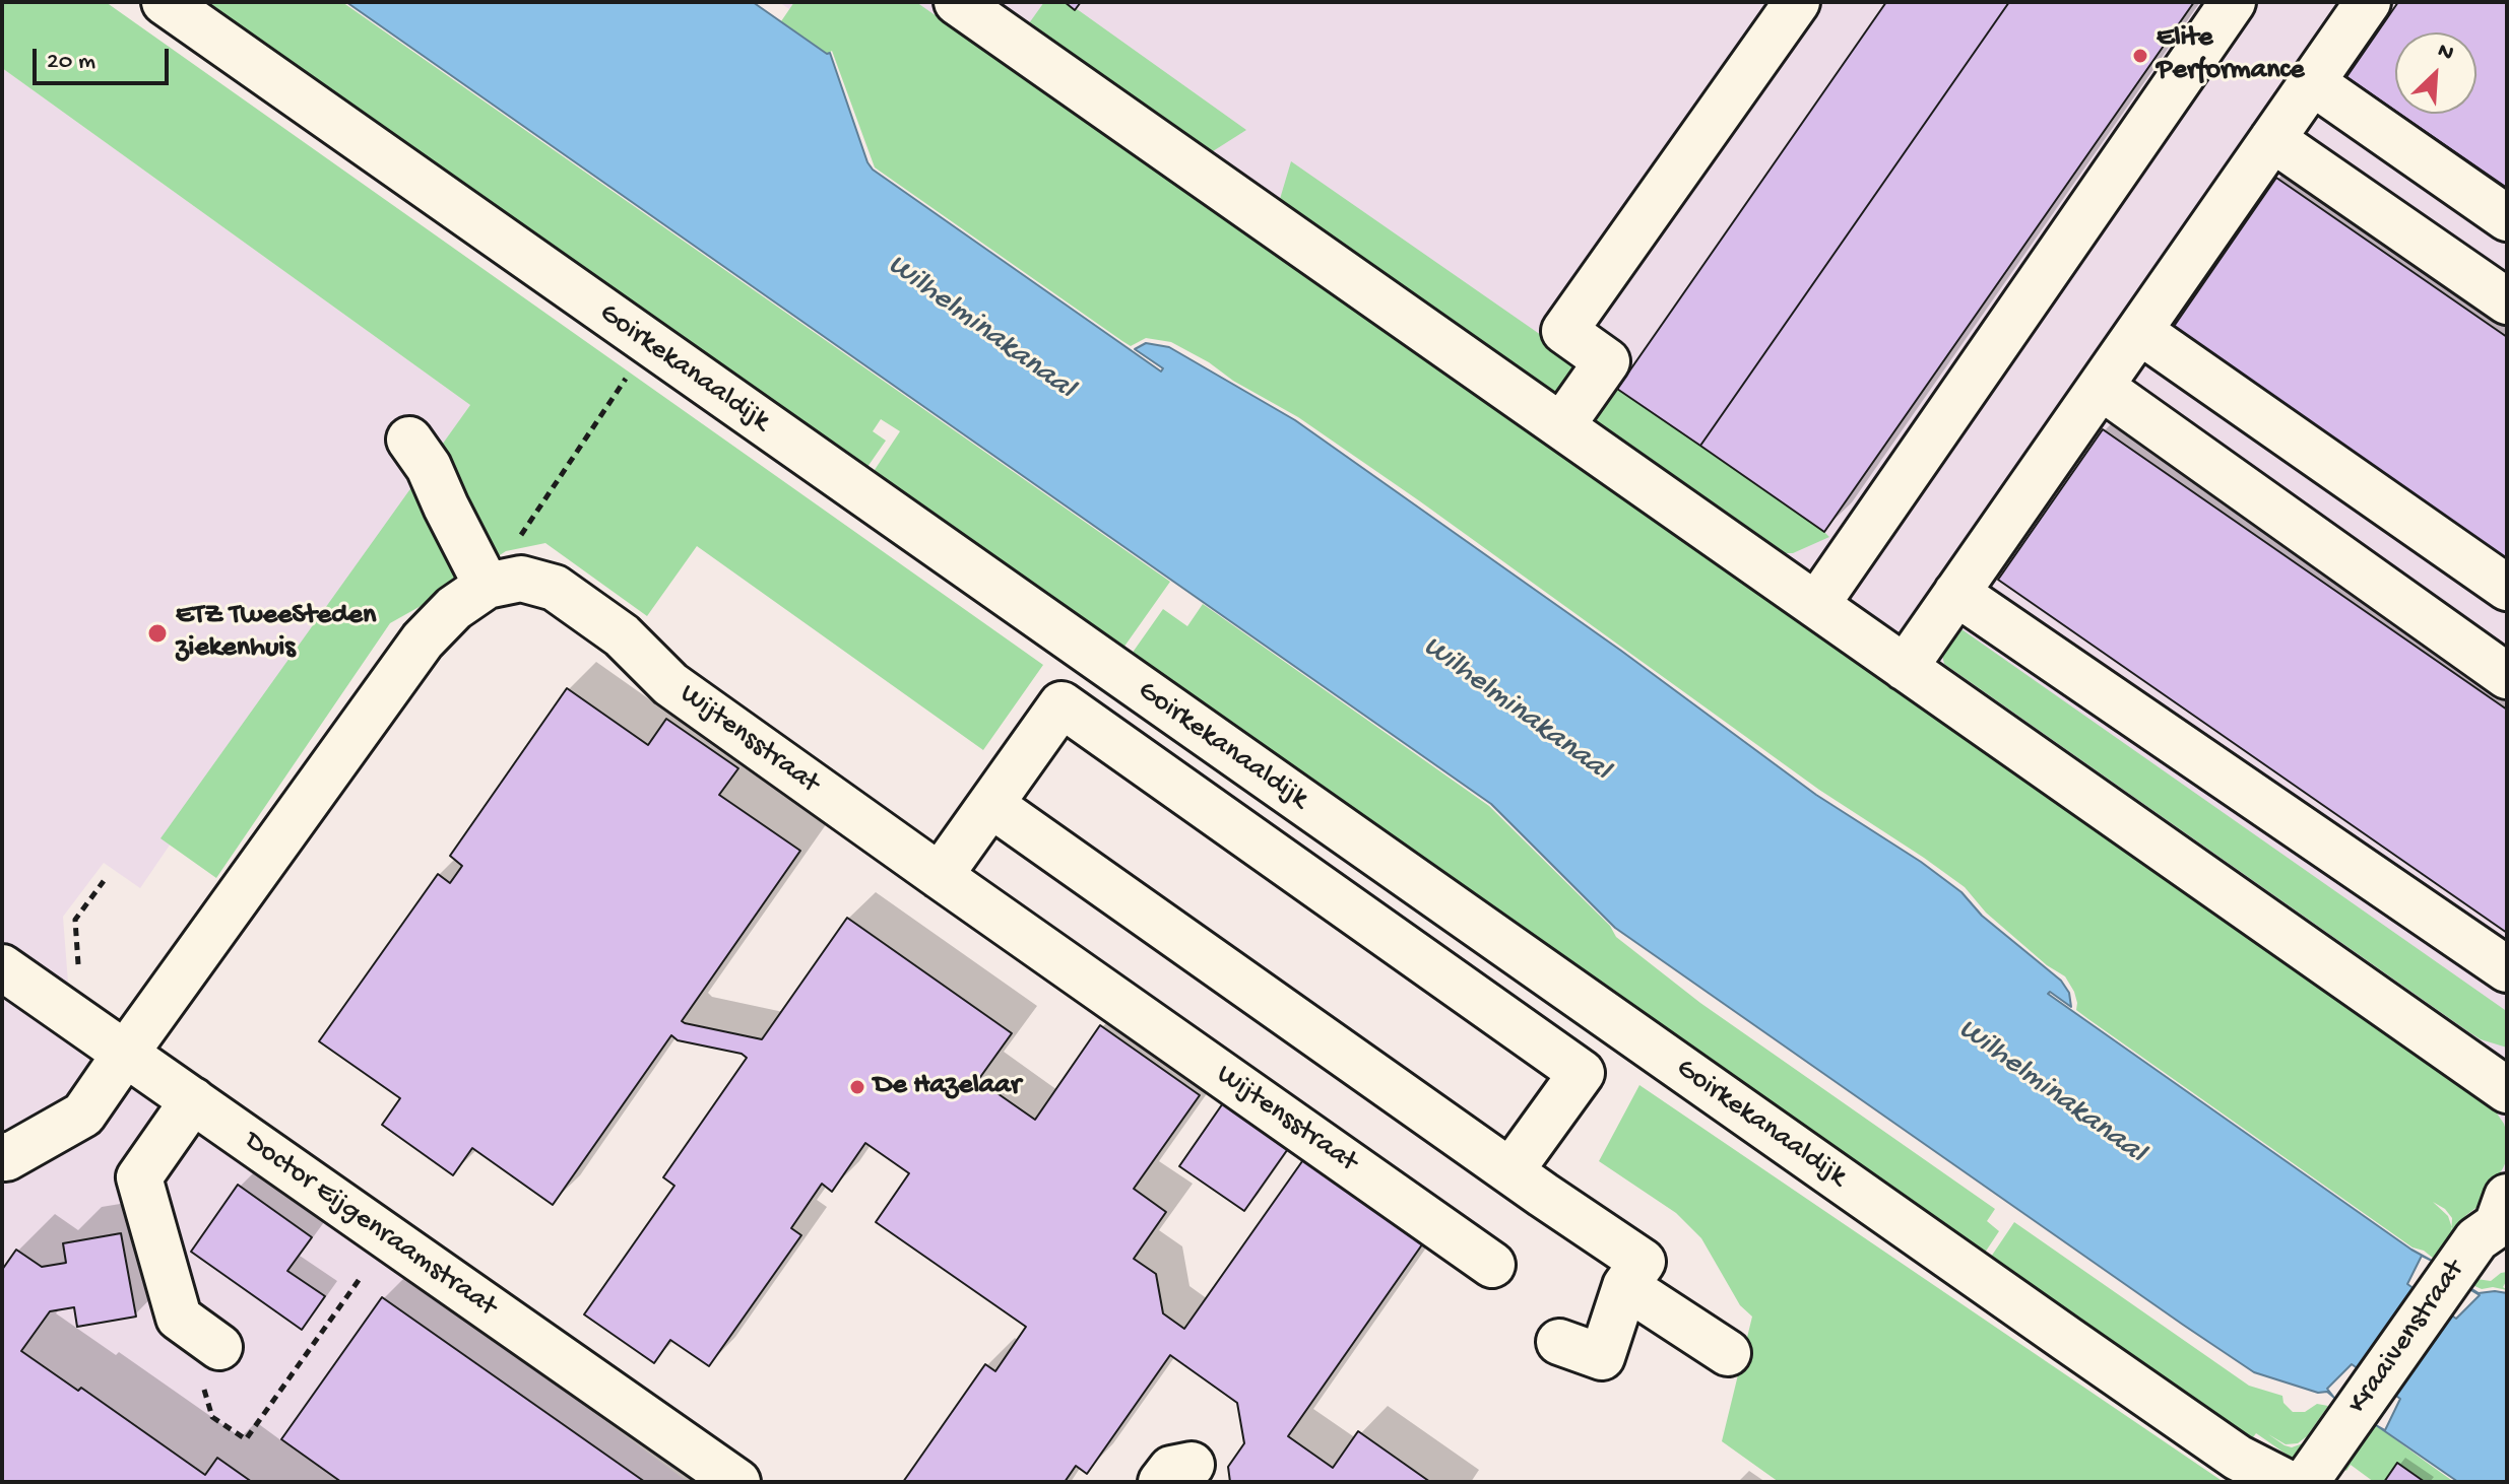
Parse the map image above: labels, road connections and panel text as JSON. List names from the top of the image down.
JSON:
{
  "streets": {
    "street": [
      "Goirkekanaaldijk",
      "Wijtensstraat",
      "Doctor Eijgenraamstraat",
      "Kraaivenstraat"
    ]
  },
  "crossings": [
    ["Wijtensstraat", "Doctor Eijgenraamstraat"]
  ],
  "water": ["Wilhelminakanaal"],
  "places": ["Elite Performance", "ETZ TweeSteden ziekenhuis", "De Hazelaar"],
  "scale_bar": "20 m",
  "north": "top right"
}
